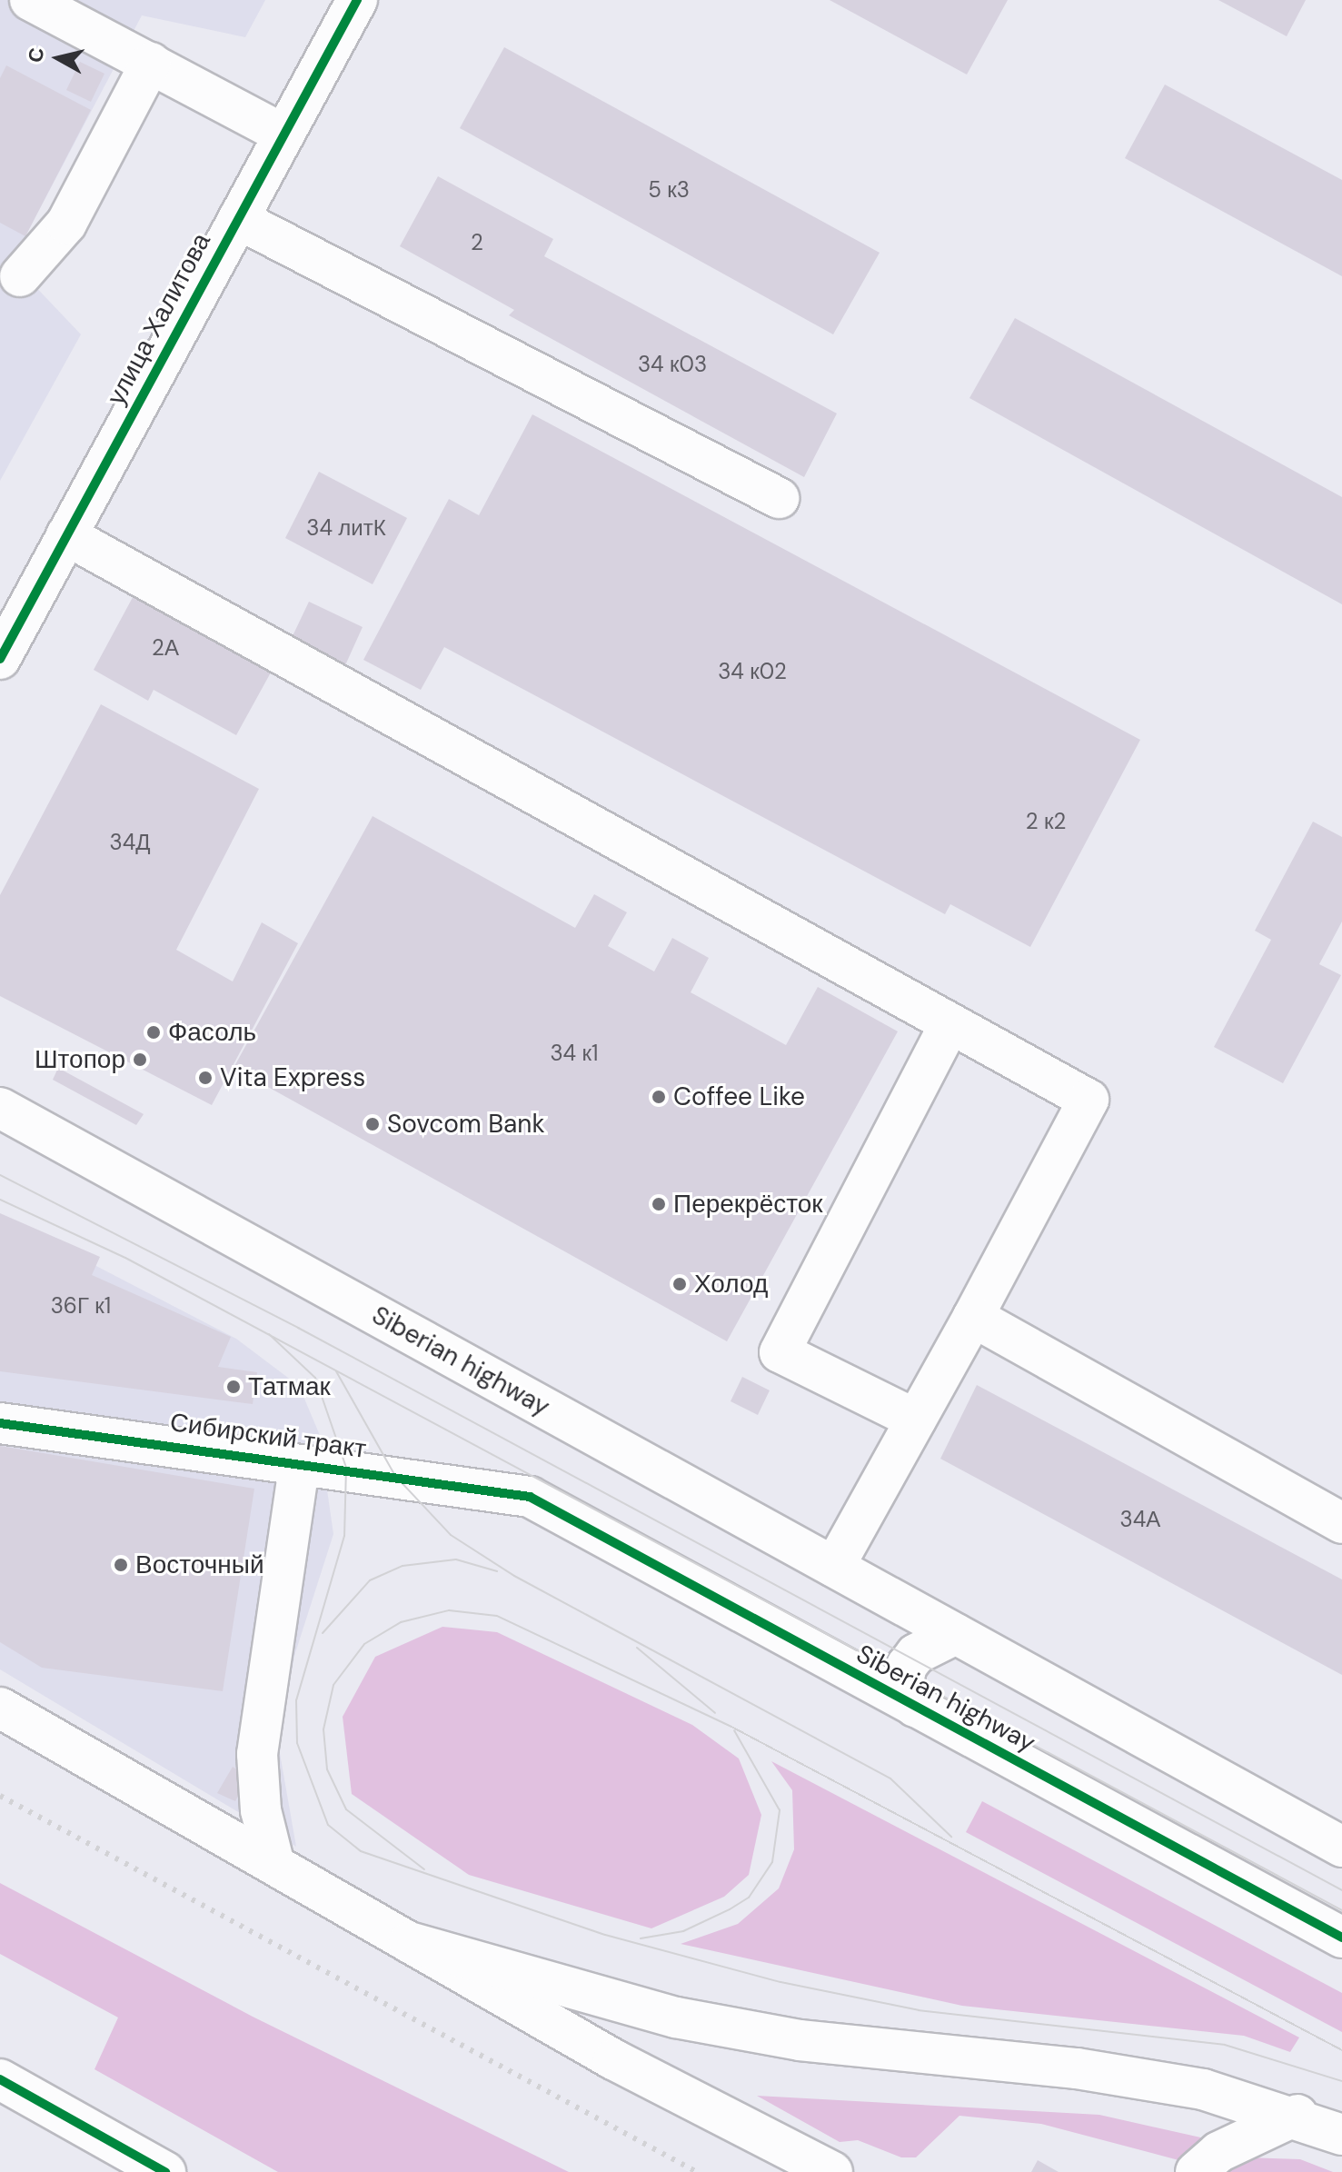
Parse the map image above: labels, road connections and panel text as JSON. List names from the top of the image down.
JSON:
{
  "streets": {
    "main road": ["улица Халитова", "Siberian highway", "Сибирский тракт"]
  },
  "crossings": [
    ["Siberian highway", "Сибирский тракт"]
  ],
  "places": [
    "Фасоль",
    "Штопор",
    "Vita Express",
    "Coffee Like",
    "Sovcom Bank",
    "Перекрёсток",
    "Холод",
    "Татмак",
    "Восточный"
  ],
  "house_numbers": [
    "5 к3",
    "2",
    "34 к03",
    "34 литК",
    "2А",
    "34 к02",
    "2 к2",
    "34Д",
    "34 к1",
    "36Г к1",
    "34А"
  ],
  "north": "left"
}
